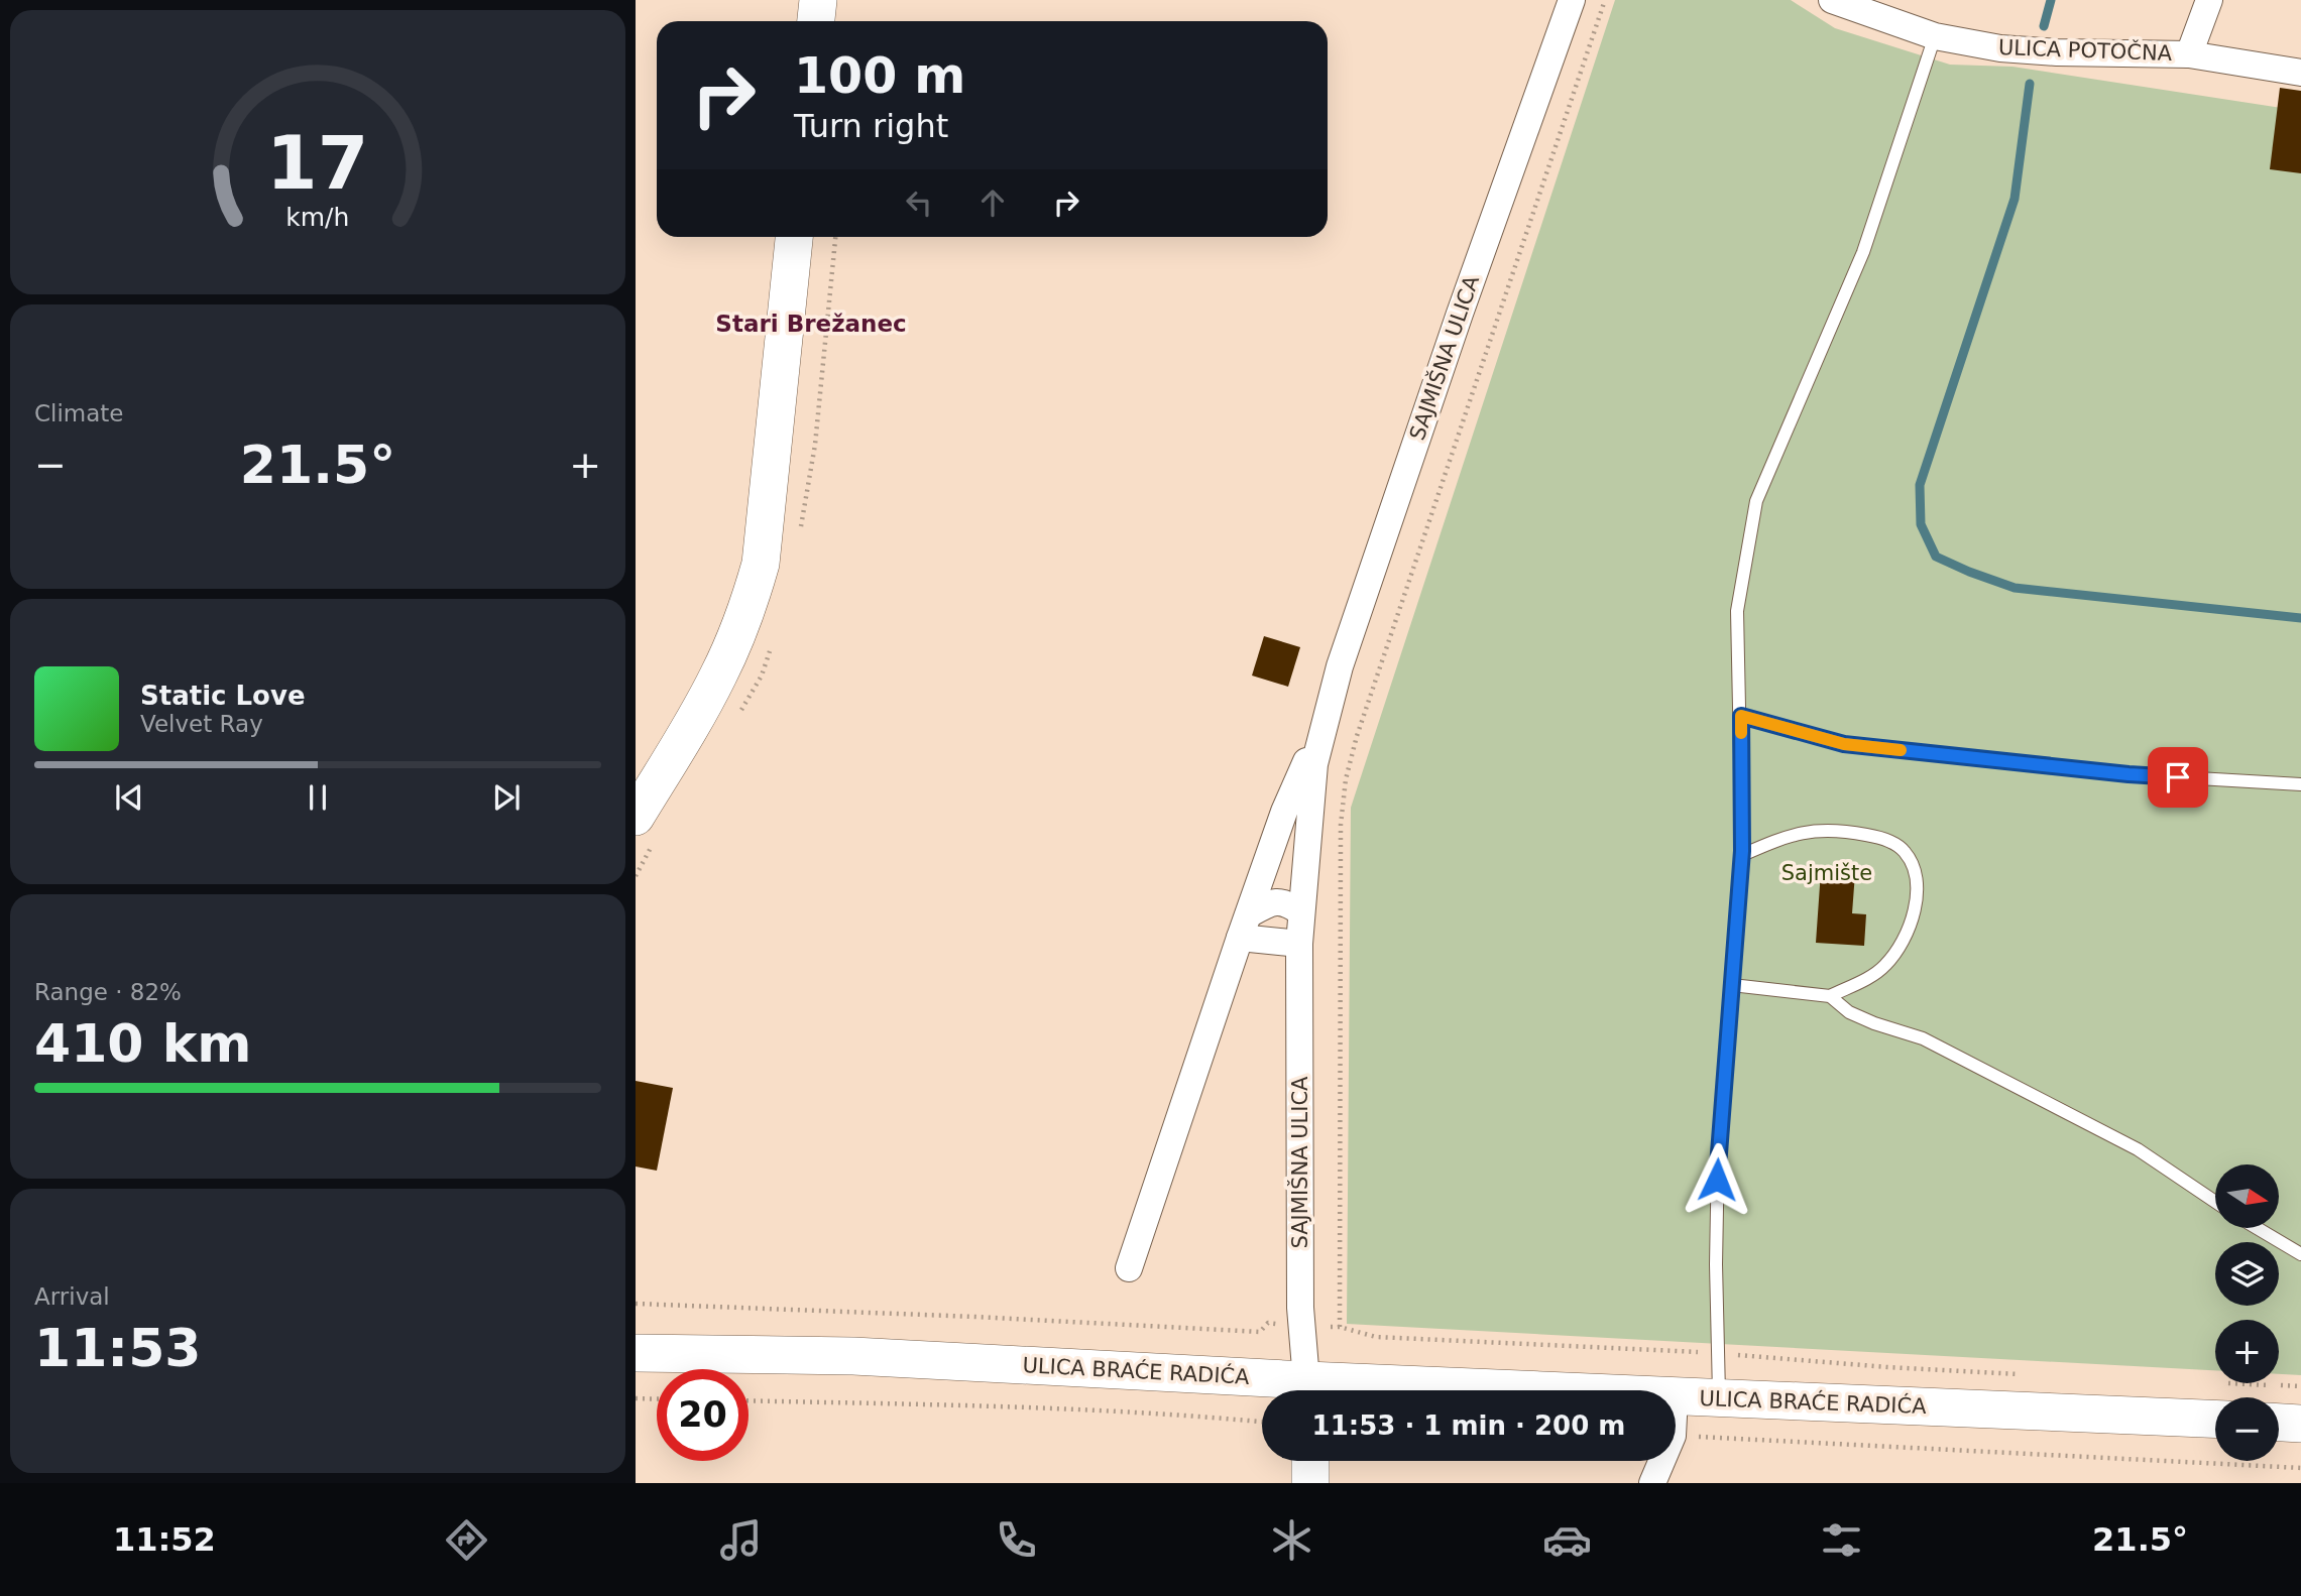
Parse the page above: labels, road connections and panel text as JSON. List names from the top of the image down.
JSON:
{
  "streets": {
    "main road": ["ULICA BRAĆE RADIĆA"],
    "street": ["ULICA POTOČNA", "SAJMIŠNA ULICA"]
  },
  "districts": ["Stari Brežanec"],
  "parks": ["Sajmište"],
  "north": "right",
  "page": {
    "turn": ["100 m", "Turn right"],
    "tile": [
      "Climate",
      ["Range · 82%", "410 km"],
      ["Arrival", "11:53"]
    ],
    "heat": ["−", "21.5°", "+"],
    "song": ["Static Love", "Velvet Ray"],
    "map_buttons": ["+", "−"],
    "limit": "20",
    "trip": "11:53 · 1 min · 200 m",
    "tabs": ["11:52", "21.5°"],
    "gauge": ["17", "km/h"]
  }
}
